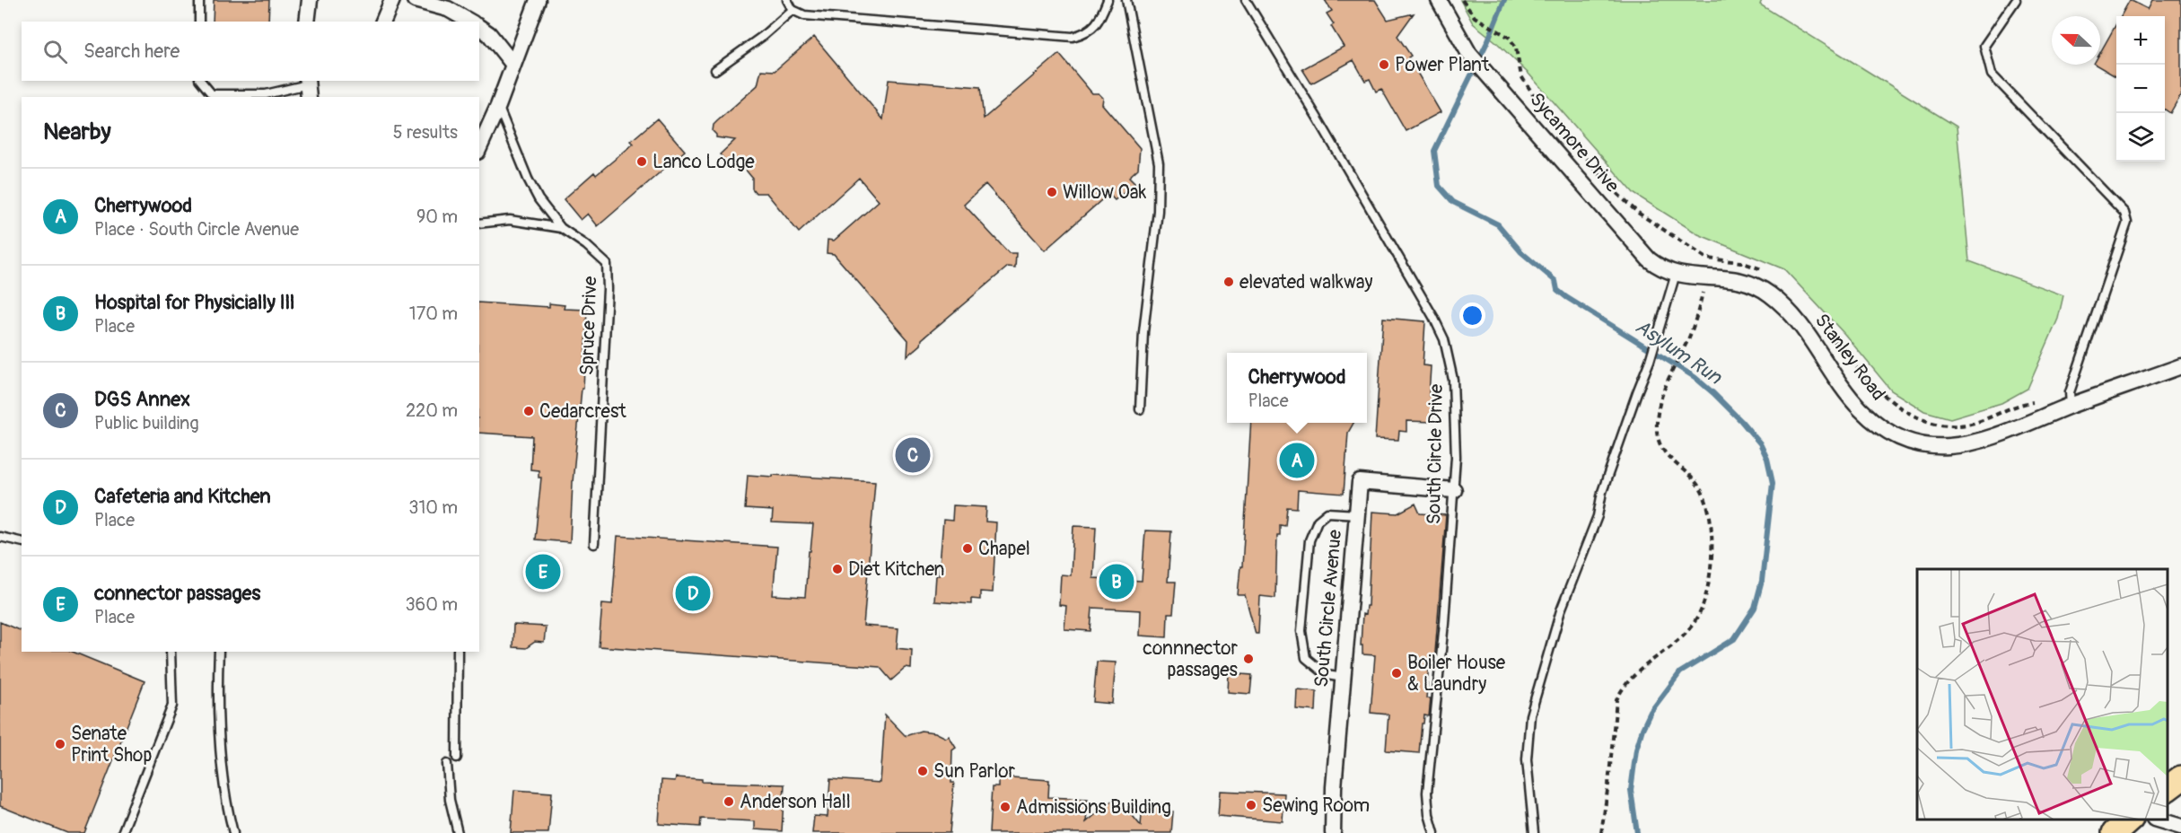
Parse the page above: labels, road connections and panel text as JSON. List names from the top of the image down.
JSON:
{
  "streets": {
    "street": ["Sycamore Drive", "Stanley Road", "South Circle Avenue"],
    "lane": ["Spruce Drive", "South Circle Drive"]
  },
  "crossings": [
    ["Sycamore Drive", "Stanley Road"],
    ["South Circle Drive", "South Circle Avenue"]
  ],
  "water": ["Asylum Run"],
  "places": [
    "Power Plant",
    "Lanco Lodge",
    "Willow Oak",
    "elevated walkway",
    "Cedarcrest",
    "Chapel",
    "Diet Kitchen",
    "connnector passages",
    "Boiler House & Laundry",
    "Senate Print Shop",
    "Sun Parlor",
    "Anderson Hall",
    "Sewing Room",
    "Admissions Building"
  ],
  "north": "left",
  "page": {
    "map_buttons": ["+", "−"],
    "search": "Search here",
    "heading": ["Nearby", "5 results"],
    "list": [
      {
        "mark": "A",
        "name": "Cherrywood",
        "note": "Place · South Circle Avenue",
        "value": "90 m"
      },
      {
        "mark": "B",
        "name": "Hospital for Physicially Ill",
        "note": "Place",
        "value": "170 m"
      },
      {
        "mark": "C",
        "name": "DGS Annex",
        "note": "Public building",
        "value": "220 m"
      },
      {
        "mark": "D",
        "name": "Cafeteria and Kitchen",
        "note": "Place",
        "value": "310 m"
      },
      {
        "mark": "E",
        "name": "connector passages",
        "note": "Place",
        "value": "360 m"
      }
    ],
    "popup": ["Cherrywood", "Place"],
    "pins": [
      "C",
      "A",
      "E",
      "B",
      "D"
    ]
  }
}
